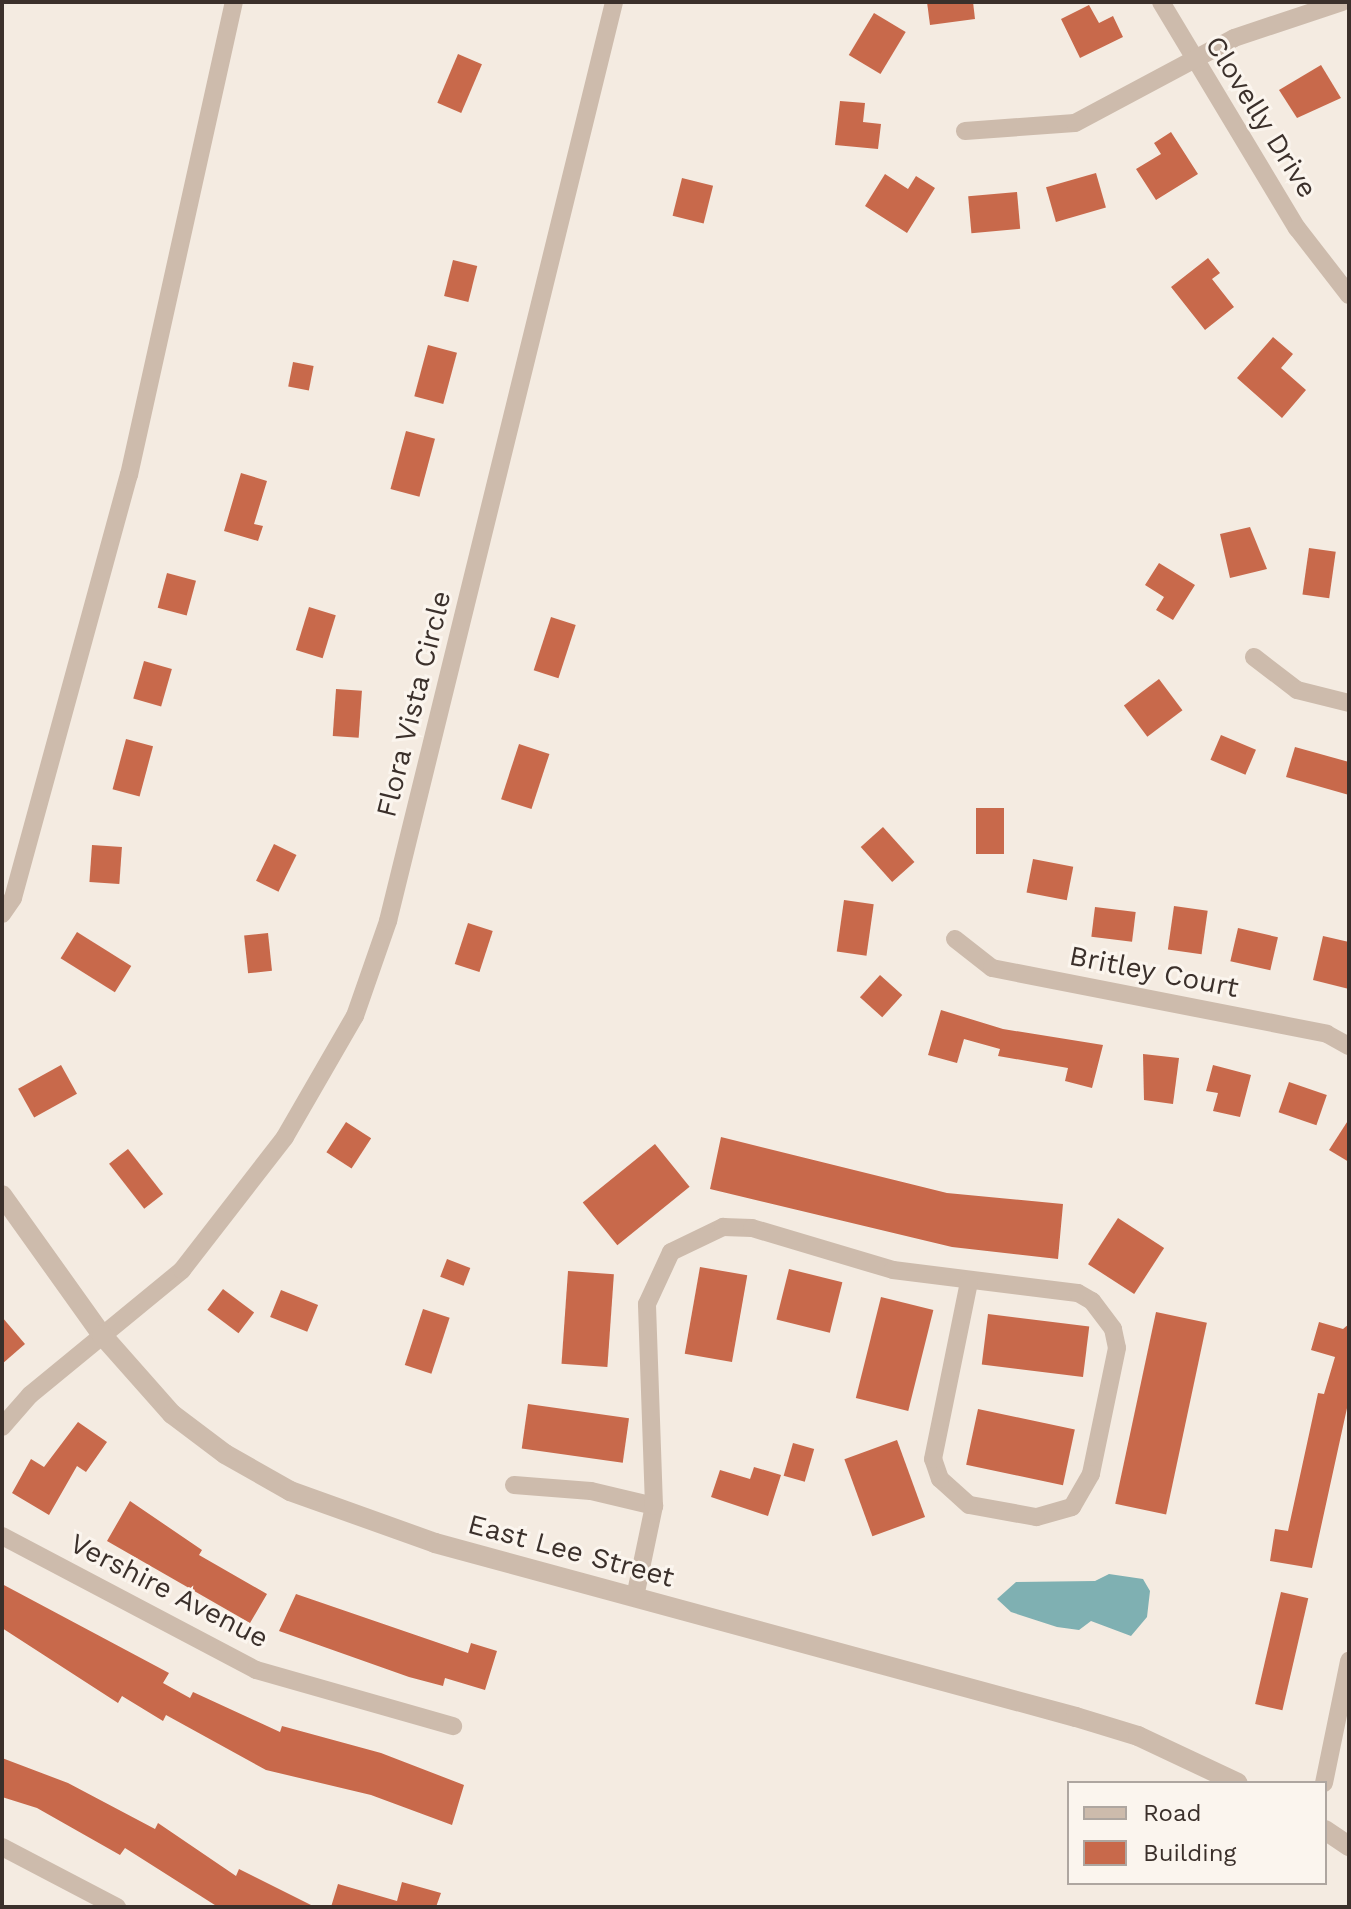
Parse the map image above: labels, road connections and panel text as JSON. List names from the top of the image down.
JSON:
{
  "streets": {
    "street": [
      "Clovelly Drive",
      "Flora Vista Circle",
      "Britley Court",
      "East Lee Street",
      "Vershire Avenue"
    ]
  },
  "crossings": [
    ["Flora Vista Circle", "East Lee Street"]
  ],
  "legend": ["Road", "Building"]
}
